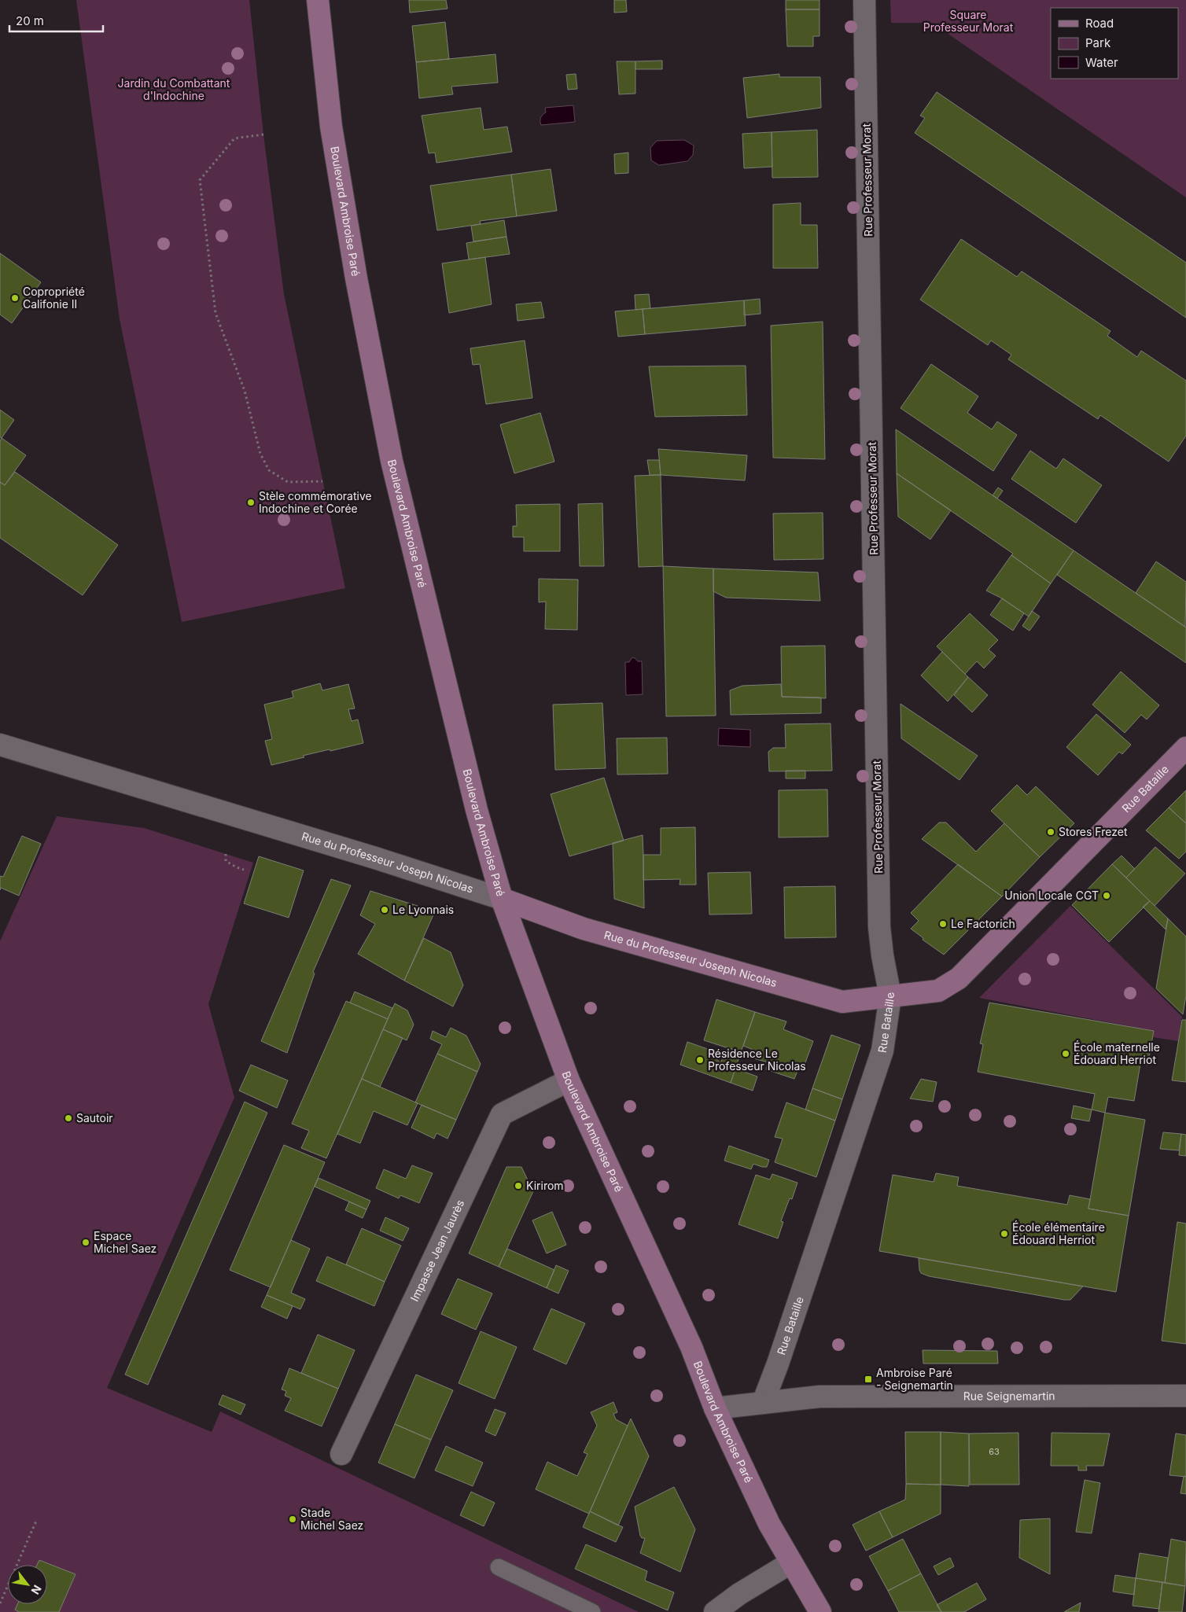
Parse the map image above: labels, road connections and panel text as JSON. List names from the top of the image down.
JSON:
{
  "streets": {
    "street": [
      "Rue Professeur Morat",
      "Boulevard Ambroise Paré",
      "Rue Bataille",
      "Rue du Professeur Joseph Nicolas",
      "Impasse Jean Jaurès",
      "Rue Seignemartin"
    ]
  },
  "crossings": [
    ["Rue Professeur Morat", "Rue Bataille"],
    ["Rue Professeur Morat", "Rue du Professeur Joseph Nicolas"],
    ["Boulevard Ambroise Paré", "Rue du Professeur Joseph Nicolas"],
    ["Boulevard Ambroise Paré", "Impasse Jean Jaurès"],
    ["Boulevard Ambroise Paré", "Rue Seignemartin"],
    ["Rue Bataille", "Rue du Professeur Joseph Nicolas"],
    ["Rue Bataille", "Rue Seignemartin"]
  ],
  "parks": ["Square Professeur Morat", "Jardin du Combattant d'Indochine"],
  "places": {
    "other": [
      "Copropriété Califonie II",
      "Stèle commémorative Indochine et Corée",
      "Stores Frezet",
      "Union Locale CGT",
      "Le Lyonnais",
      "Le Factorich",
      "École maternelle Édouard Herriot",
      "Résidence Le Professeur Nicolas",
      "Sautoir",
      "Kirirom",
      "École élémentaire Édouard Herriot",
      "Espace Michel Saez",
      "Stade Michel Saez"
    ],
    "transit": ["Ambroise Paré - Seignemartin"]
  },
  "house_numbers": ["63"],
  "legend": ["Road", "Park", "Water"],
  "scale_bar": "20 m",
  "north": "bottom right"
}
